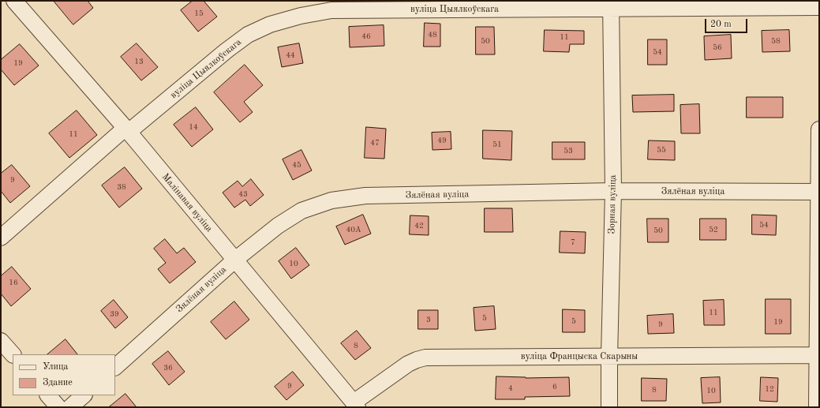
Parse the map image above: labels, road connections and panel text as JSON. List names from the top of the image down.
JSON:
{
  "streets": {
    "street": [
      "вуліца Цыялкоўскага",
      "Зялёная вуліца",
      "Малінавая вуліца",
      "Зорная вуліца",
      "вуліца Францыска Скарыны"
    ]
  },
  "crossings": [
    ["вуліца Цыялкоўскага", "Малінавая вуліца"],
    ["вуліца Цыялкоўскага", "Зорная вуліца"],
    ["Зялёная вуліца", "Малінавая вуліца"],
    ["Зялёная вуліца", "Зорная вуліца"],
    ["Малінавая вуліца", "вуліца Францыска Скарыны"],
    ["Зорная вуліца", "вуліца Францыска Скарыны"]
  ],
  "house_numbers": [
    "15",
    "48",
    "46",
    "11",
    "50",
    "58",
    "56",
    "54",
    "44",
    "13",
    "19",
    "14",
    "11",
    "49",
    "47",
    "51",
    "55",
    "53",
    "45",
    "9",
    "38",
    "43",
    "54",
    "42",
    "40А",
    "52",
    "50",
    "7",
    "10",
    "16",
    "11",
    "39",
    "5",
    "3",
    "5",
    "19",
    "9",
    "8",
    "36",
    "9",
    "6",
    "4",
    "12",
    "8",
    "10"
  ],
  "legend": ["Улица", "Здание"],
  "scale_bar": "20 m"
}
